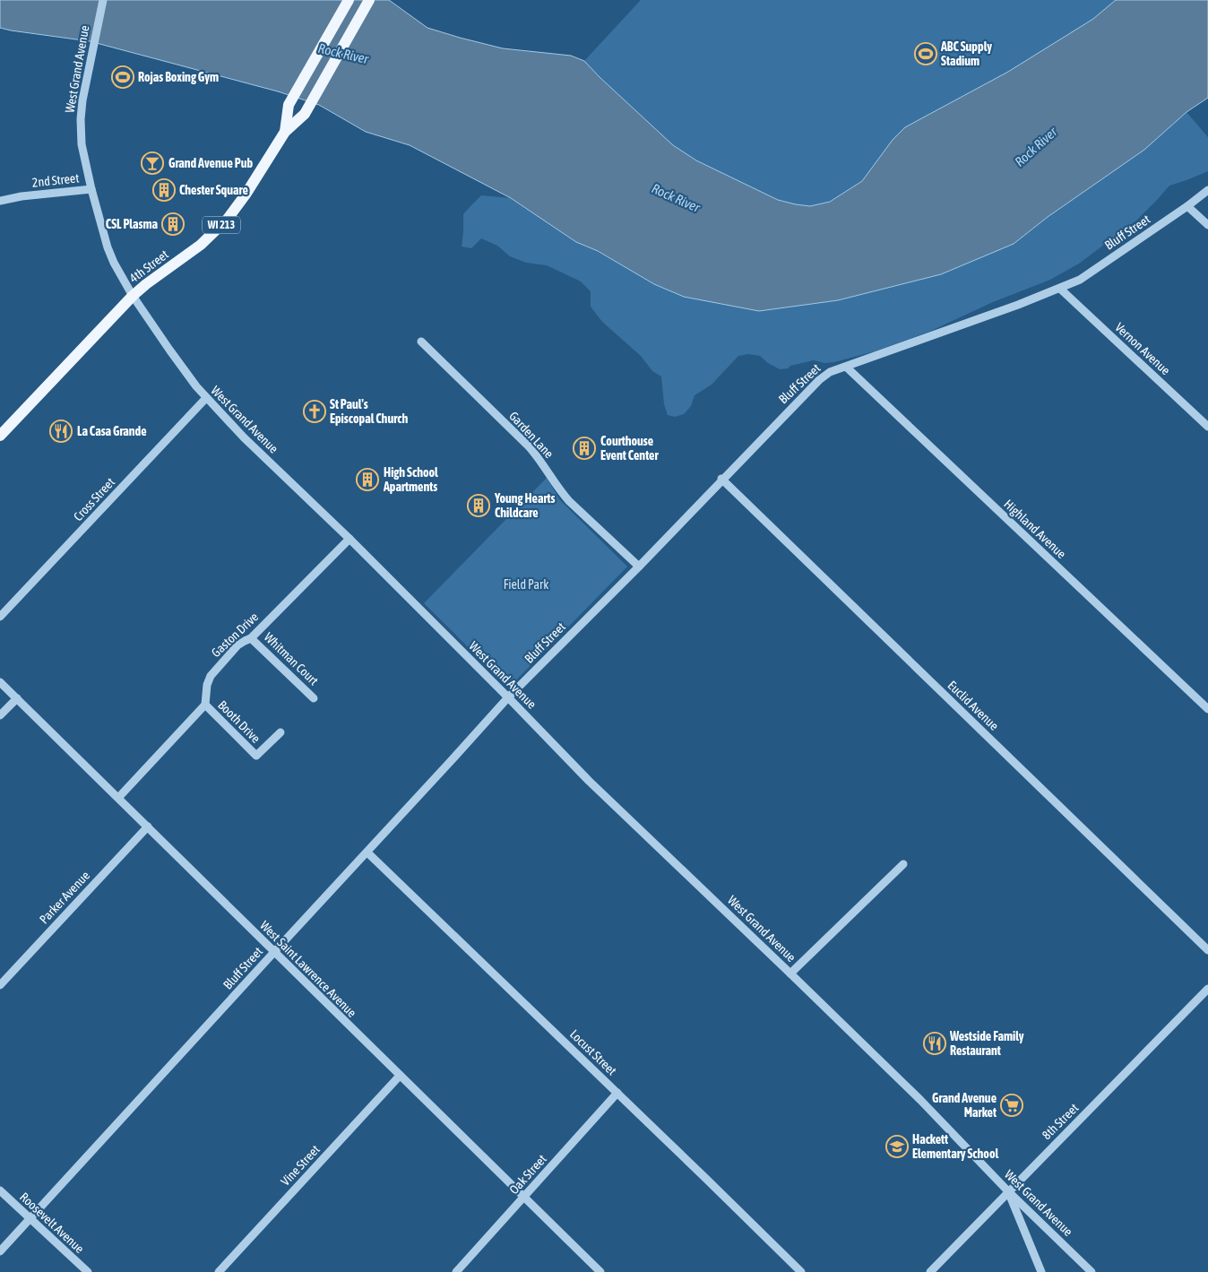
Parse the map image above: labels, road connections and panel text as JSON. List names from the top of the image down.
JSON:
{
  "streets": {
    "main road": ["WI 213", "4th Street"],
    "street": [
      "West Grand Avenue",
      "2nd Street",
      "Bluff Street",
      "Vernon Avenue",
      "Garden Lane",
      "Cross Street",
      "Highland Avenue",
      "Gaston Drive",
      "Whitman Court",
      "Euclid Avenue",
      "Booth Drive",
      "Parker Avenue",
      "West Saint Lawrence Avenue",
      "Locust Street",
      "8th Street",
      "Vine Street",
      "Oak Street",
      "Roosevelt Avenue"
    ]
  },
  "crossings": [
    ["West Grand Avenue", "2nd Street"],
    ["West Grand Avenue", "Bluff Street"],
    ["West Grand Avenue", "4th Street"],
    ["West Grand Avenue", "Cross Street"],
    ["West Grand Avenue", "Gaston Drive"],
    ["West Grand Avenue", "8th Street"],
    ["WI 213", "4th Street"],
    ["Bluff Street", "Vernon Avenue"],
    ["Bluff Street", "Garden Lane"],
    ["Bluff Street", "Highland Avenue"],
    ["Bluff Street", "Euclid Avenue"],
    ["Bluff Street", "West Saint Lawrence Avenue"],
    ["Bluff Street", "Locust Street"],
    ["Bluff Street", "Roosevelt Avenue"],
    ["Gaston Drive", "Whitman Court"],
    ["Gaston Drive", "Booth Drive"],
    ["Parker Avenue", "West Saint Lawrence Avenue"],
    ["West Saint Lawrence Avenue", "Vine Street"],
    ["West Saint Lawrence Avenue", "Oak Street"],
    ["Locust Street", "Oak Street"]
  ],
  "water": ["Rock River"],
  "parks": ["Field Park"],
  "places": {
    "sports": ["ABC Supply Stadium", "Rojas Boxing Gym"],
    "bar": ["Grand Avenue Pub"],
    "building": [
      "Chester Square",
      "CSL Plasma",
      "Courthouse Event Center",
      "High School Apartments",
      "Young Hearts Childcare"
    ],
    "church": ["St Paul's Episcopal Church"],
    "restaurant": ["La Casa Grande", "Westside Family Restaurant"],
    "supermarket": ["Grand Avenue Market"],
    "school or university": ["Hackett Elementary School"]
  }
}
